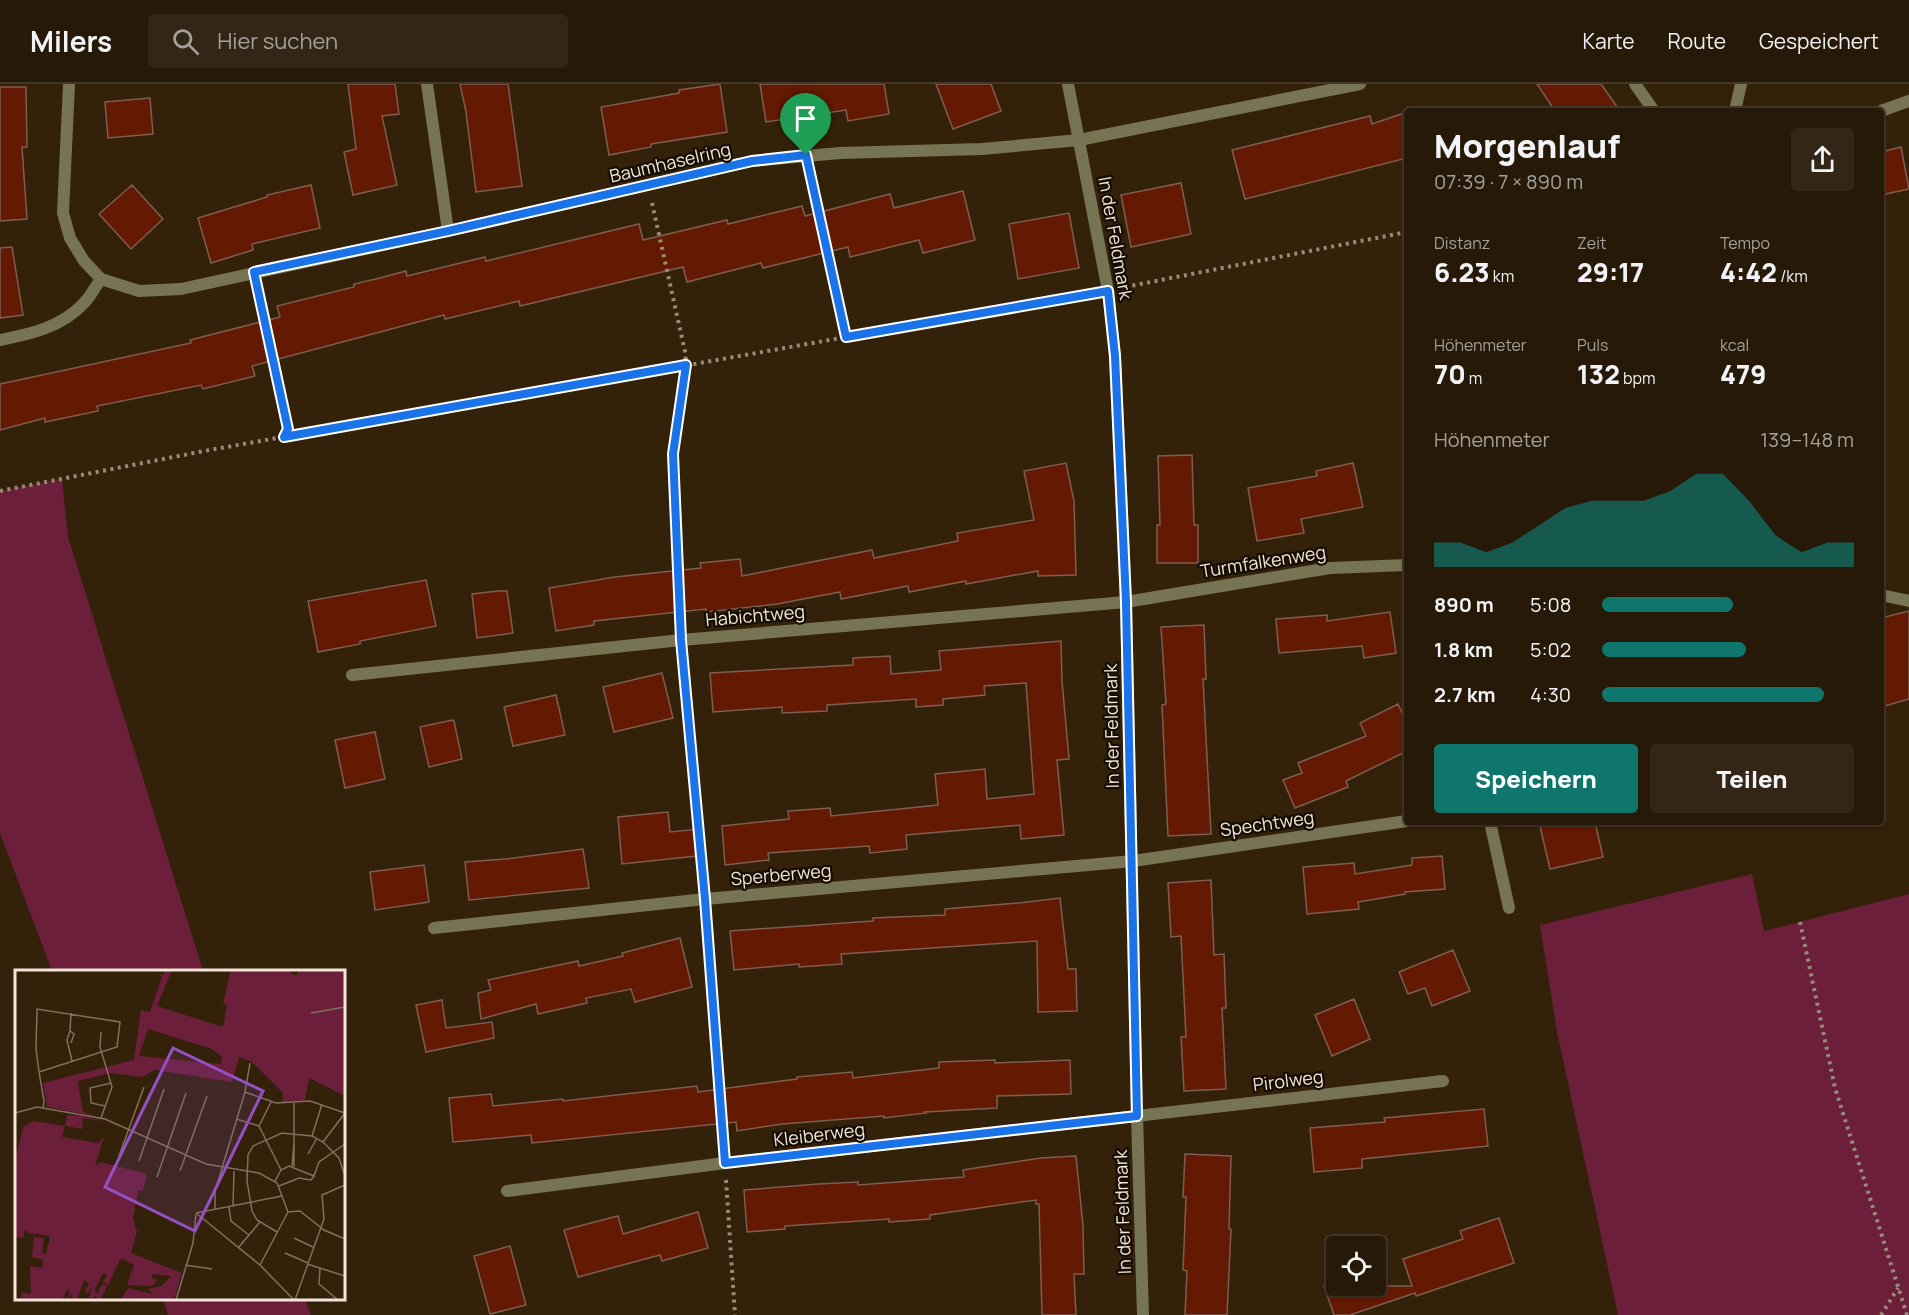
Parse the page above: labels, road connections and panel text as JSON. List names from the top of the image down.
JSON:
{
  "streets": {
    "street": [
      "Baumhaselring",
      "In der Feldmark",
      "Turmfalkenweg",
      "Habichtweg",
      "Spechtweg",
      "Sperberweg",
      "Pirolweg",
      "Kleiberweg"
    ]
  },
  "crossings": [
    ["Baumhaselring", "In der Feldmark"],
    ["In der Feldmark", "Turmfalkenweg"],
    ["In der Feldmark", "Habichtweg"],
    ["In der Feldmark", "Spechtweg"],
    ["In der Feldmark", "Sperberweg"],
    ["In der Feldmark", "Pirolweg"],
    ["In der Feldmark", "Kleiberweg"],
    ["Turmfalkenweg", "Habichtweg"],
    ["Spechtweg", "Sperberweg"],
    ["Pirolweg", "Kleiberweg"]
  ],
  "page": {
    "header": "Milers",
    "search": "Hier suchen",
    "nav": ["Karte", "Route", "Gespeichert"],
    "heading": ["Morgenlauf", "07:39 · 7 × 890 m"],
    "stats": [
      ["Distanz", "6.23 km"],
      ["Zeit", "29:17"],
      ["Tempo", "4:42 /km"],
      ["Höhenmeter", "70 m"],
      ["Puls", "132 bpm"],
      ["kcal", "479"]
    ],
    "chart": ["Höhenmeter", "139–148 m"],
    "list": [
      {
        "name": "890 m",
        "note": "5:08"
      },
      {
        "name": "1.8 km",
        "note": "5:02"
      },
      {
        "name": "2.7 km",
        "note": "4:30"
      }
    ],
    "buttons": ["Speichern", "Teilen"]
  }
}
